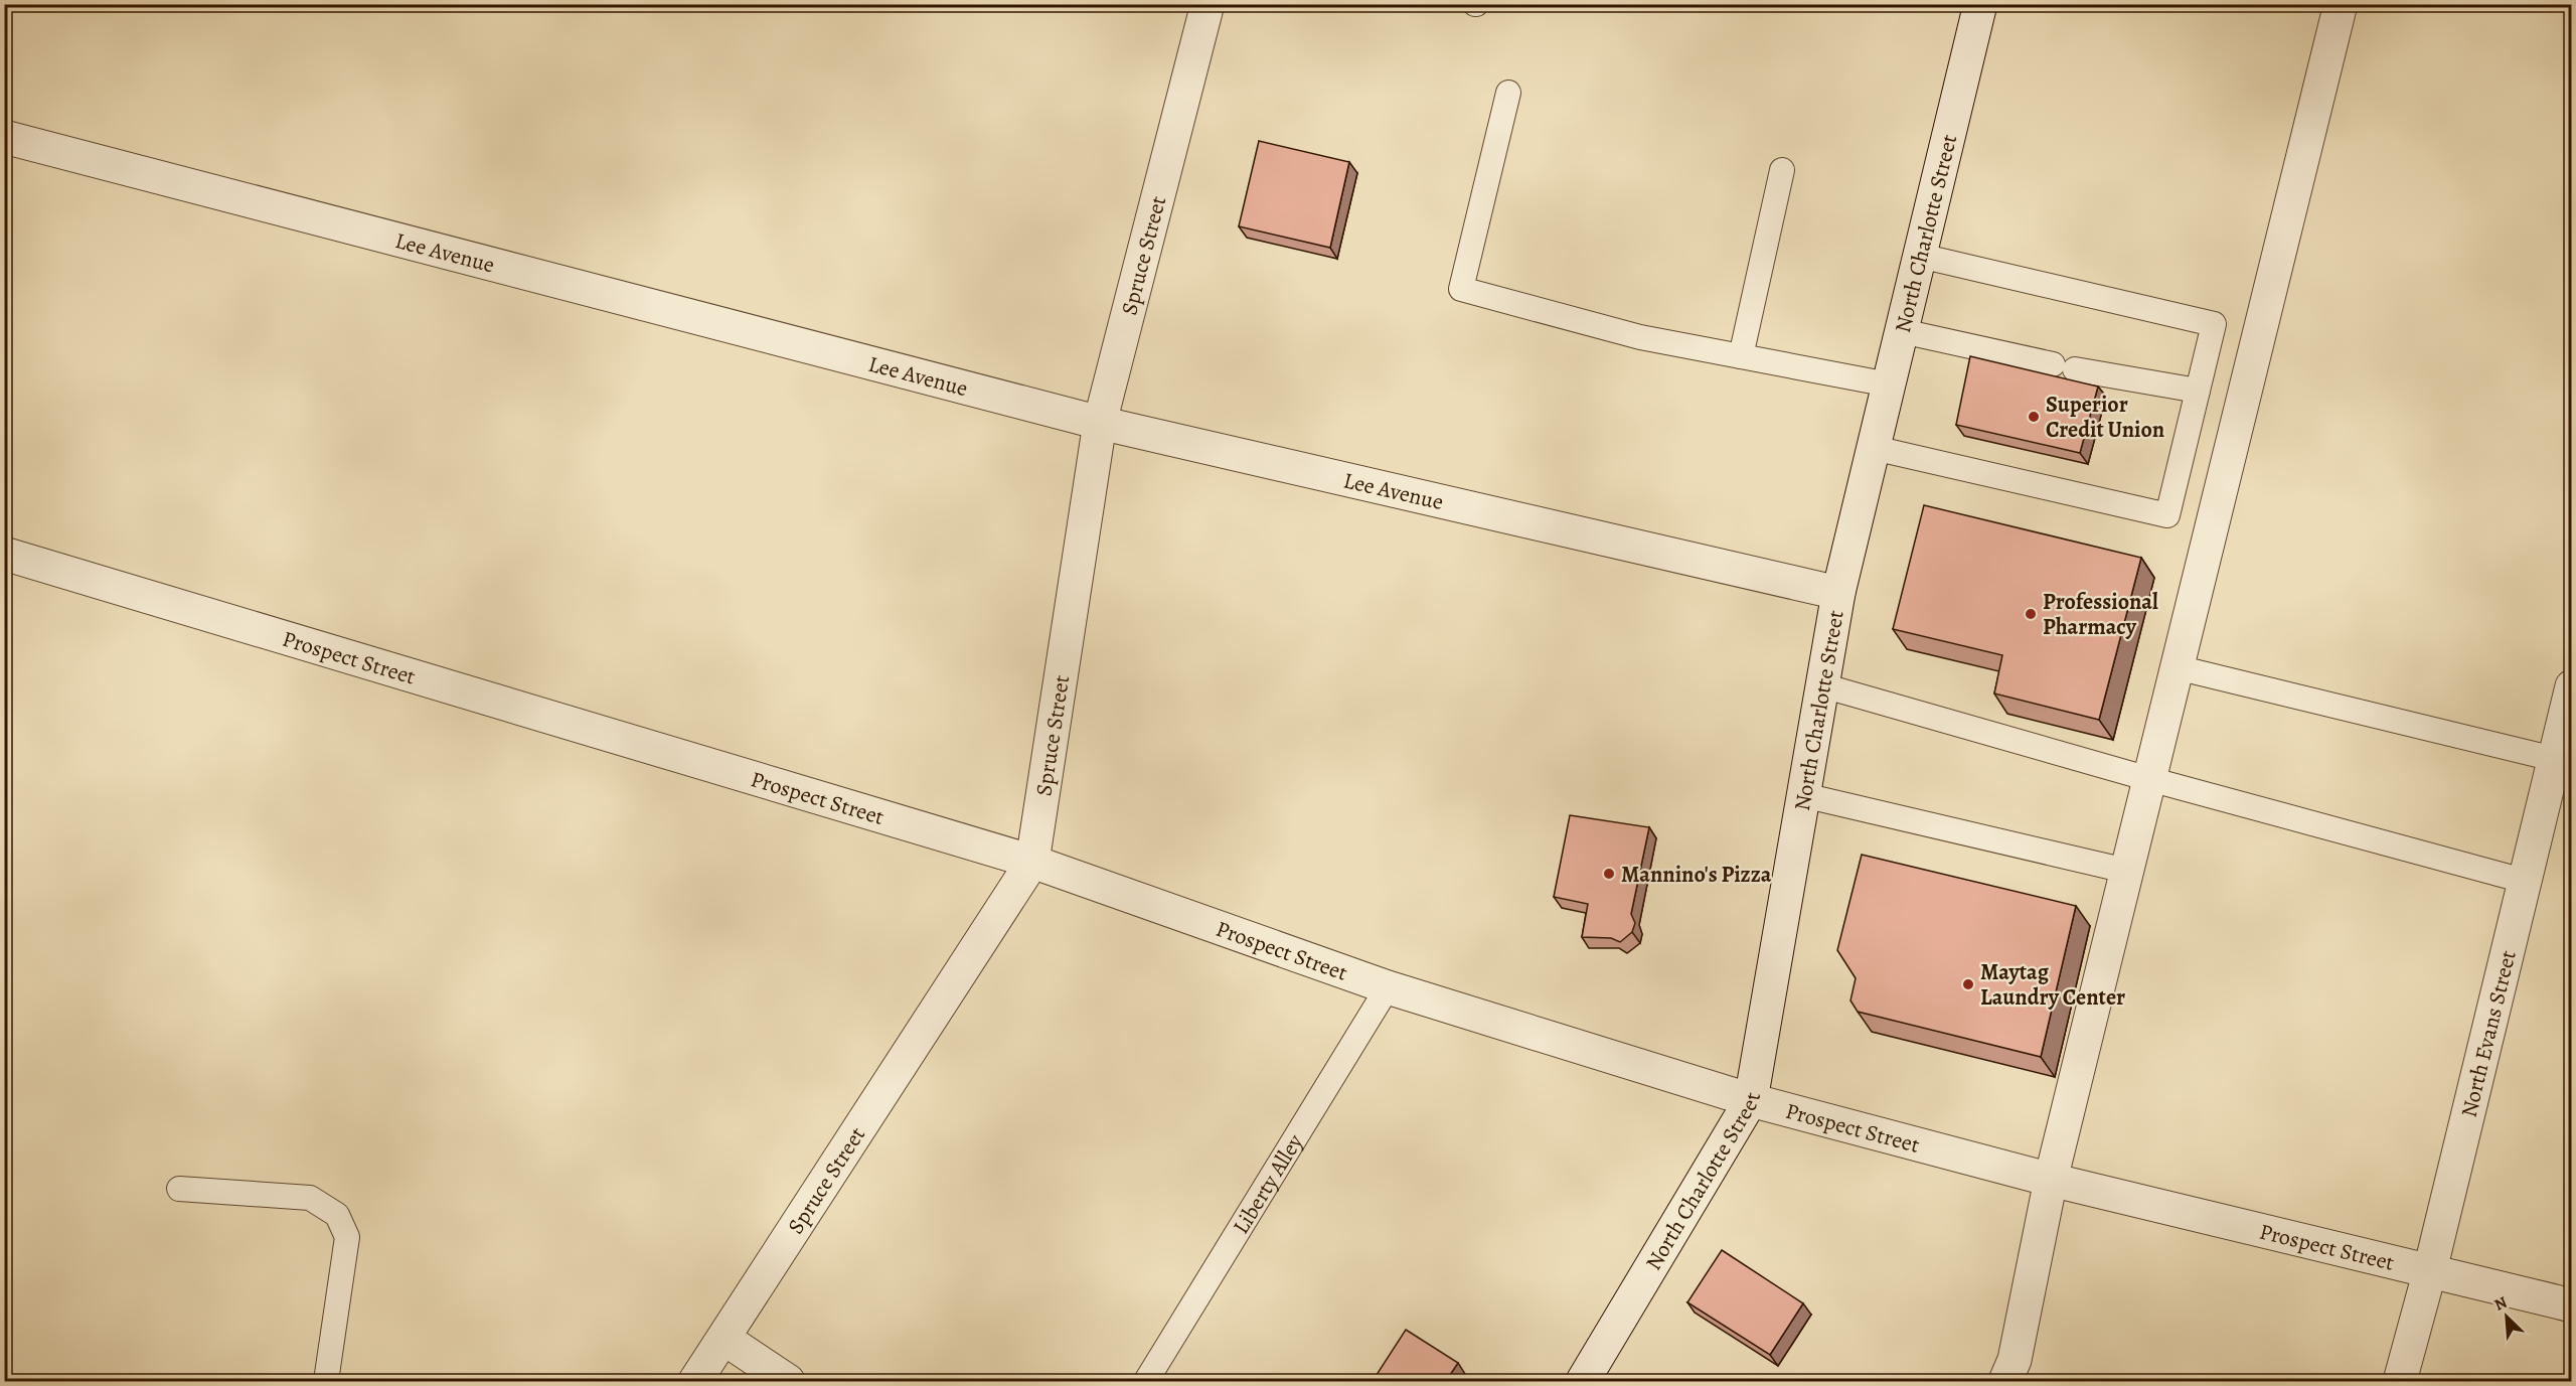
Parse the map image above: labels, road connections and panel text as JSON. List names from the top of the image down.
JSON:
{
  "streets": {
    "street": [
      "North Charlotte Street",
      "Lee Avenue",
      "Spruce Street",
      "Prospect Street",
      "North Evans Street"
    ],
    "lane": ["Liberty Alley"]
  },
  "crossings": [
    ["North Charlotte Street", "Lee Avenue"],
    ["North Charlotte Street", "Prospect Street"],
    ["Lee Avenue", "Spruce Street"],
    ["Spruce Street", "Prospect Street"],
    ["Prospect Street", "North Evans Street"],
    ["Prospect Street", "Liberty Alley"]
  ],
  "places": [
    "Superior Credit Union",
    "Professional Pharmacy",
    "Mannino's Pizza",
    "Maytag Laundry Center"
  ],
  "north": "top left"
}
